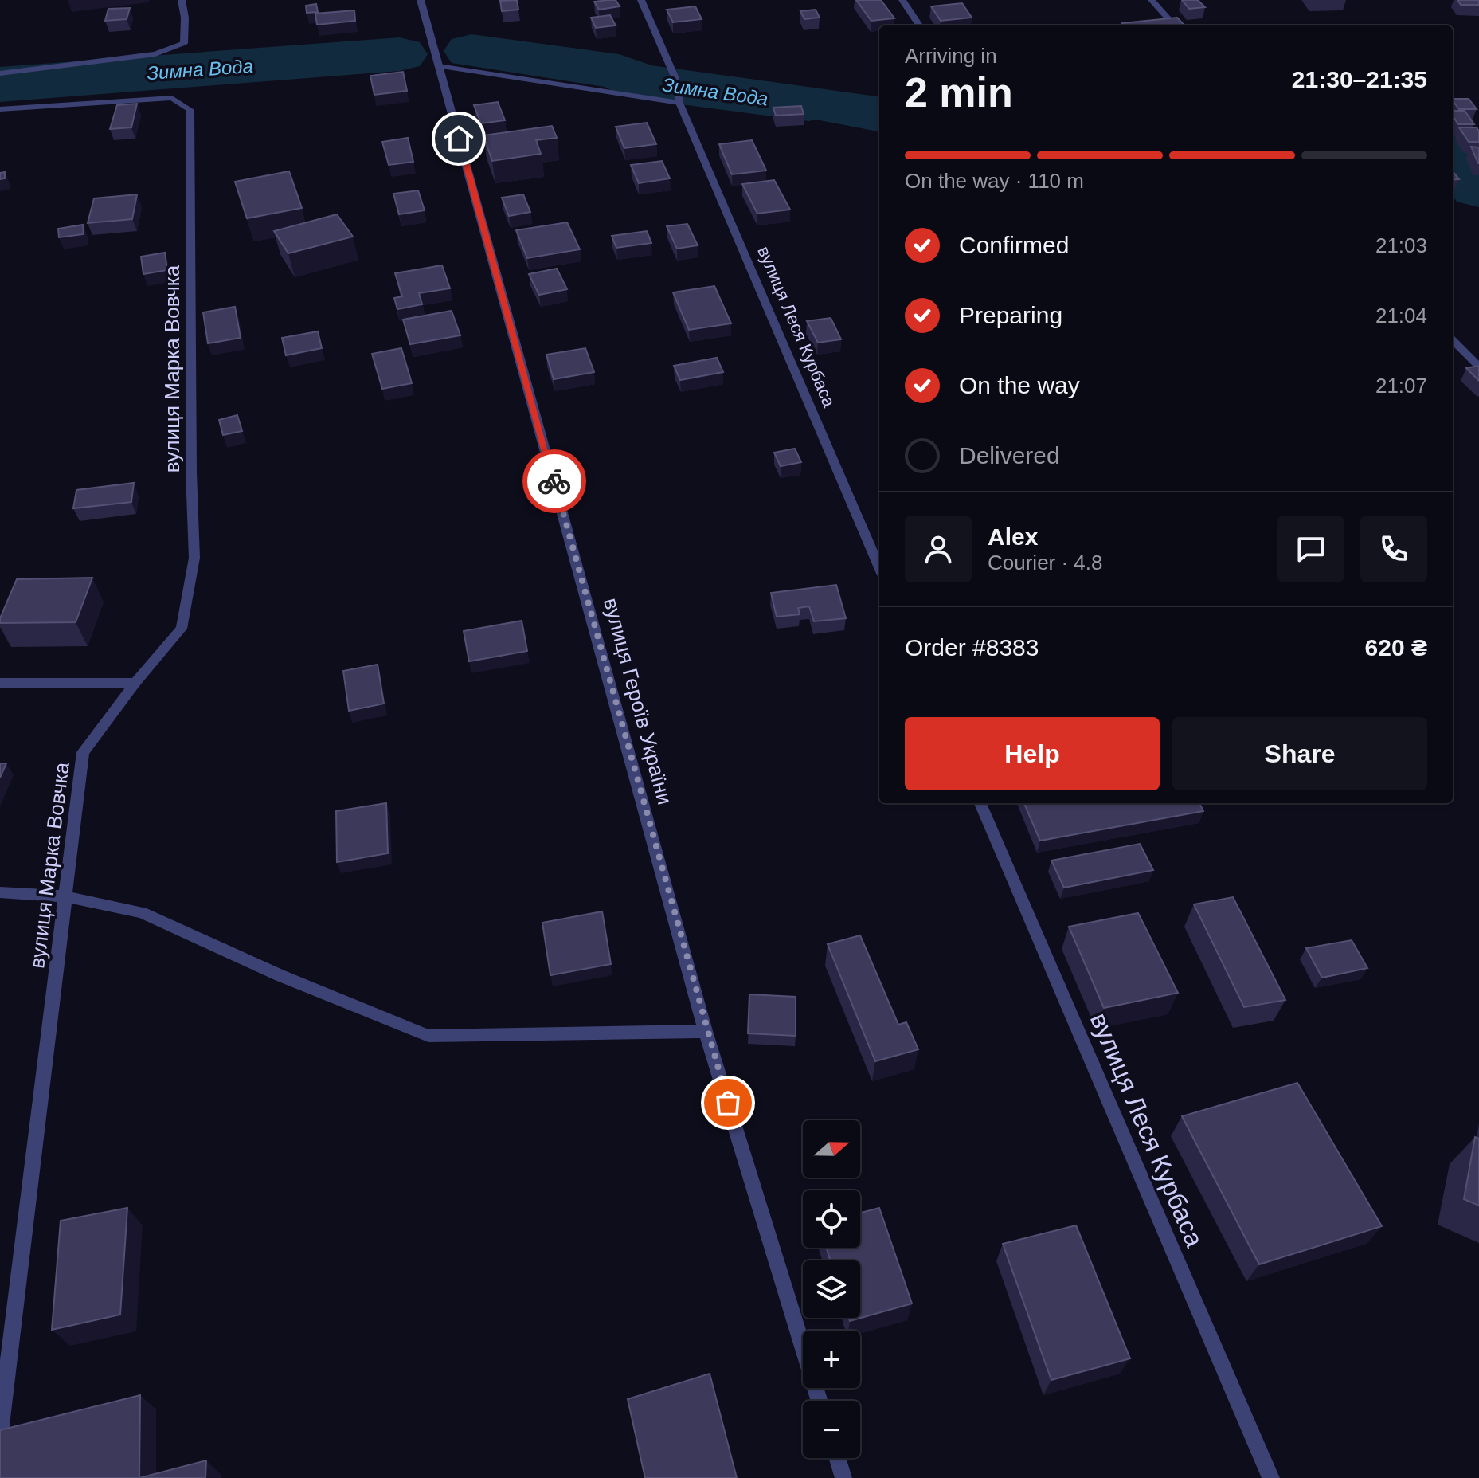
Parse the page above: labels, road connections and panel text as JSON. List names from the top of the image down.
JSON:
{
  "streets": {
    "street": ["вулиця Леся Курбаса", "вулиця Марка Вовчка", "вулиця Героїв України"]
  },
  "water": ["Зимна Вода"],
  "north": "right",
  "page": {
    "heading": ["2 min", "Arriving in", "21:30–21:35"],
    "panel": [
      "Alex",
      "Courier · 4.8",
      "Order #8383",
      "620 ₴"
    ],
    "bar": "On the way · 110 m",
    "list": [
      ["Confirmed", "21:03"],
      ["Preparing", "21:04"],
      ["On the way", "21:07"],
      "Delivered"
    ],
    "buttons": ["Help", "Share"],
    "map_buttons": ["+", "−"]
  }
}
